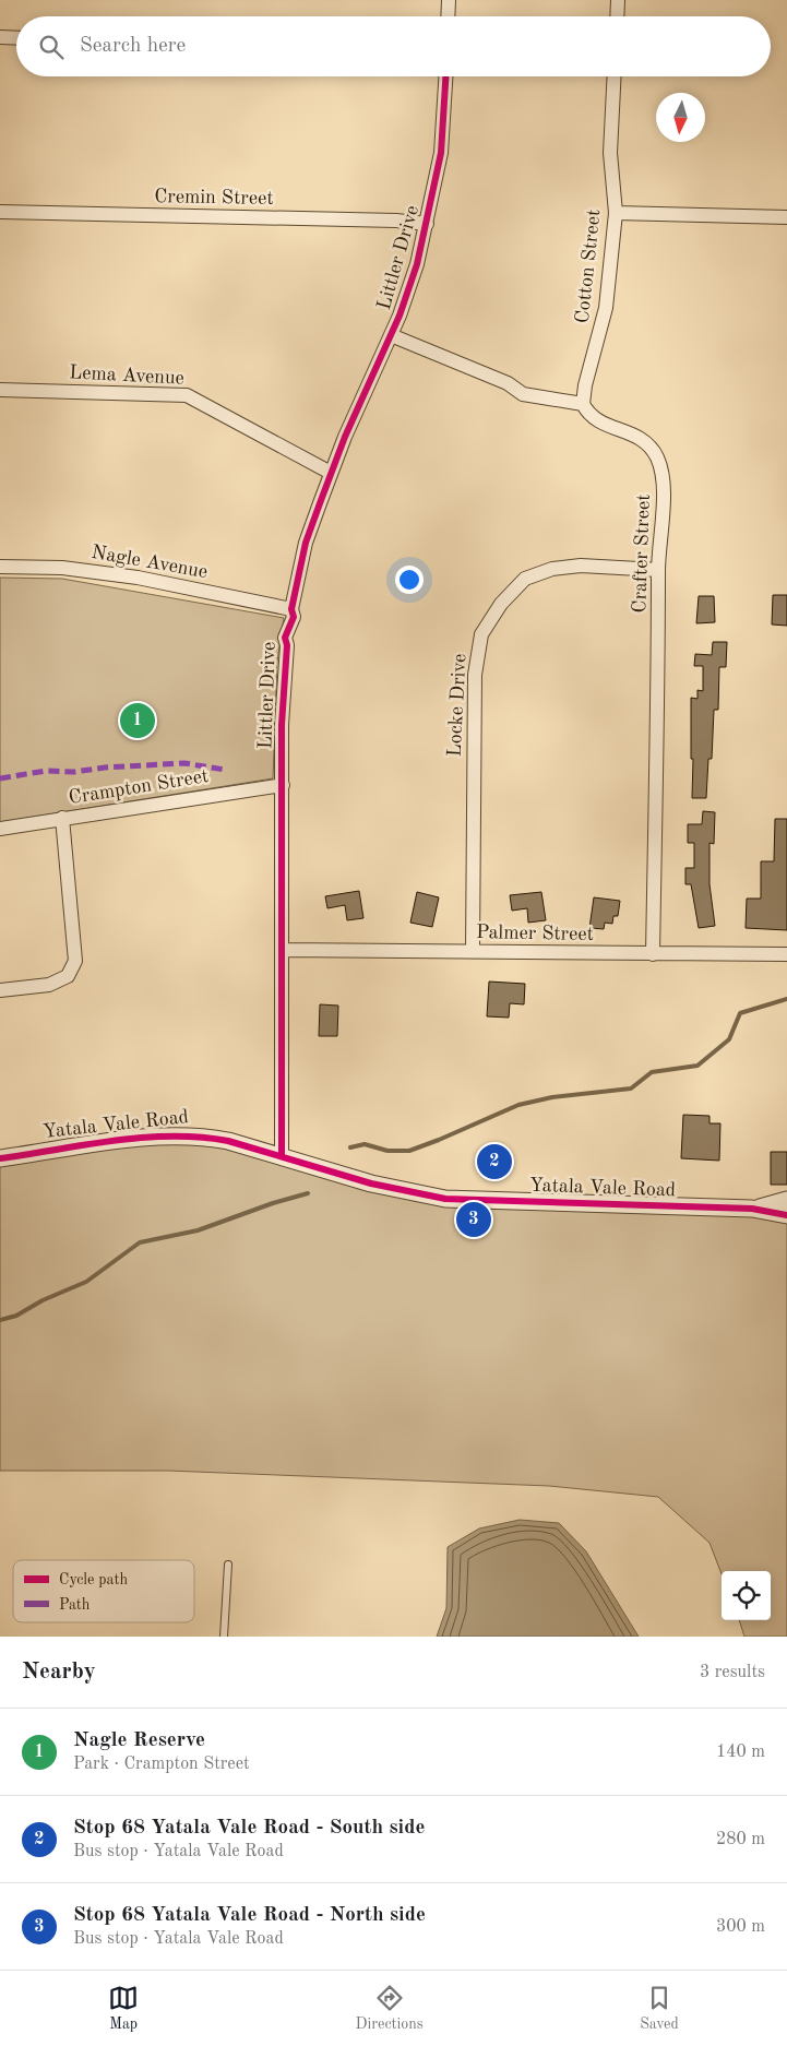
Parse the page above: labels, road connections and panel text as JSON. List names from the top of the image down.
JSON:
{
  "streets": {
    "street": [
      "Cremin Street",
      "Littler Drive",
      "Cotton Street",
      "Lema Avenue",
      "Crafter Street",
      "Nagle Avenue",
      "Locke Drive",
      "Crampton Street",
      "Palmer Street",
      "Yatala Vale Road"
    ]
  },
  "crossings": [
    ["Cremin Street", "Littler Drive"],
    ["Littler Drive", "Lema Avenue"],
    ["Littler Drive", "Nagle Avenue"],
    ["Littler Drive", "Crampton Street"],
    ["Littler Drive", "Palmer Street"],
    ["Littler Drive", "Yatala Vale Road"],
    ["Cotton Street", "Crafter Street"],
    ["Crafter Street", "Locke Drive"],
    ["Crafter Street", "Palmer Street"],
    ["Locke Drive", "Palmer Street"]
  ],
  "legend": ["Cycle path", "Path"],
  "north": "bottom",
  "page": {
    "search": "Search here",
    "pins": ["1", "2", "3"],
    "heading": ["Nearby", "3 results"],
    "list": [
      {
        "mark": "1",
        "name": "Nagle Reserve",
        "note": "Park · Crampton Street",
        "value": "140 m"
      },
      {
        "mark": "2",
        "name": "Stop 68 Yatala Vale Road - South side",
        "note": "Bus stop · Yatala Vale Road",
        "value": "280 m"
      },
      {
        "mark": "3",
        "name": "Stop 68 Yatala Vale Road - North side",
        "note": "Bus stop · Yatala Vale Road",
        "value": "300 m"
      }
    ],
    "nav": ["Map", "Directions", "Saved"]
  }
}
